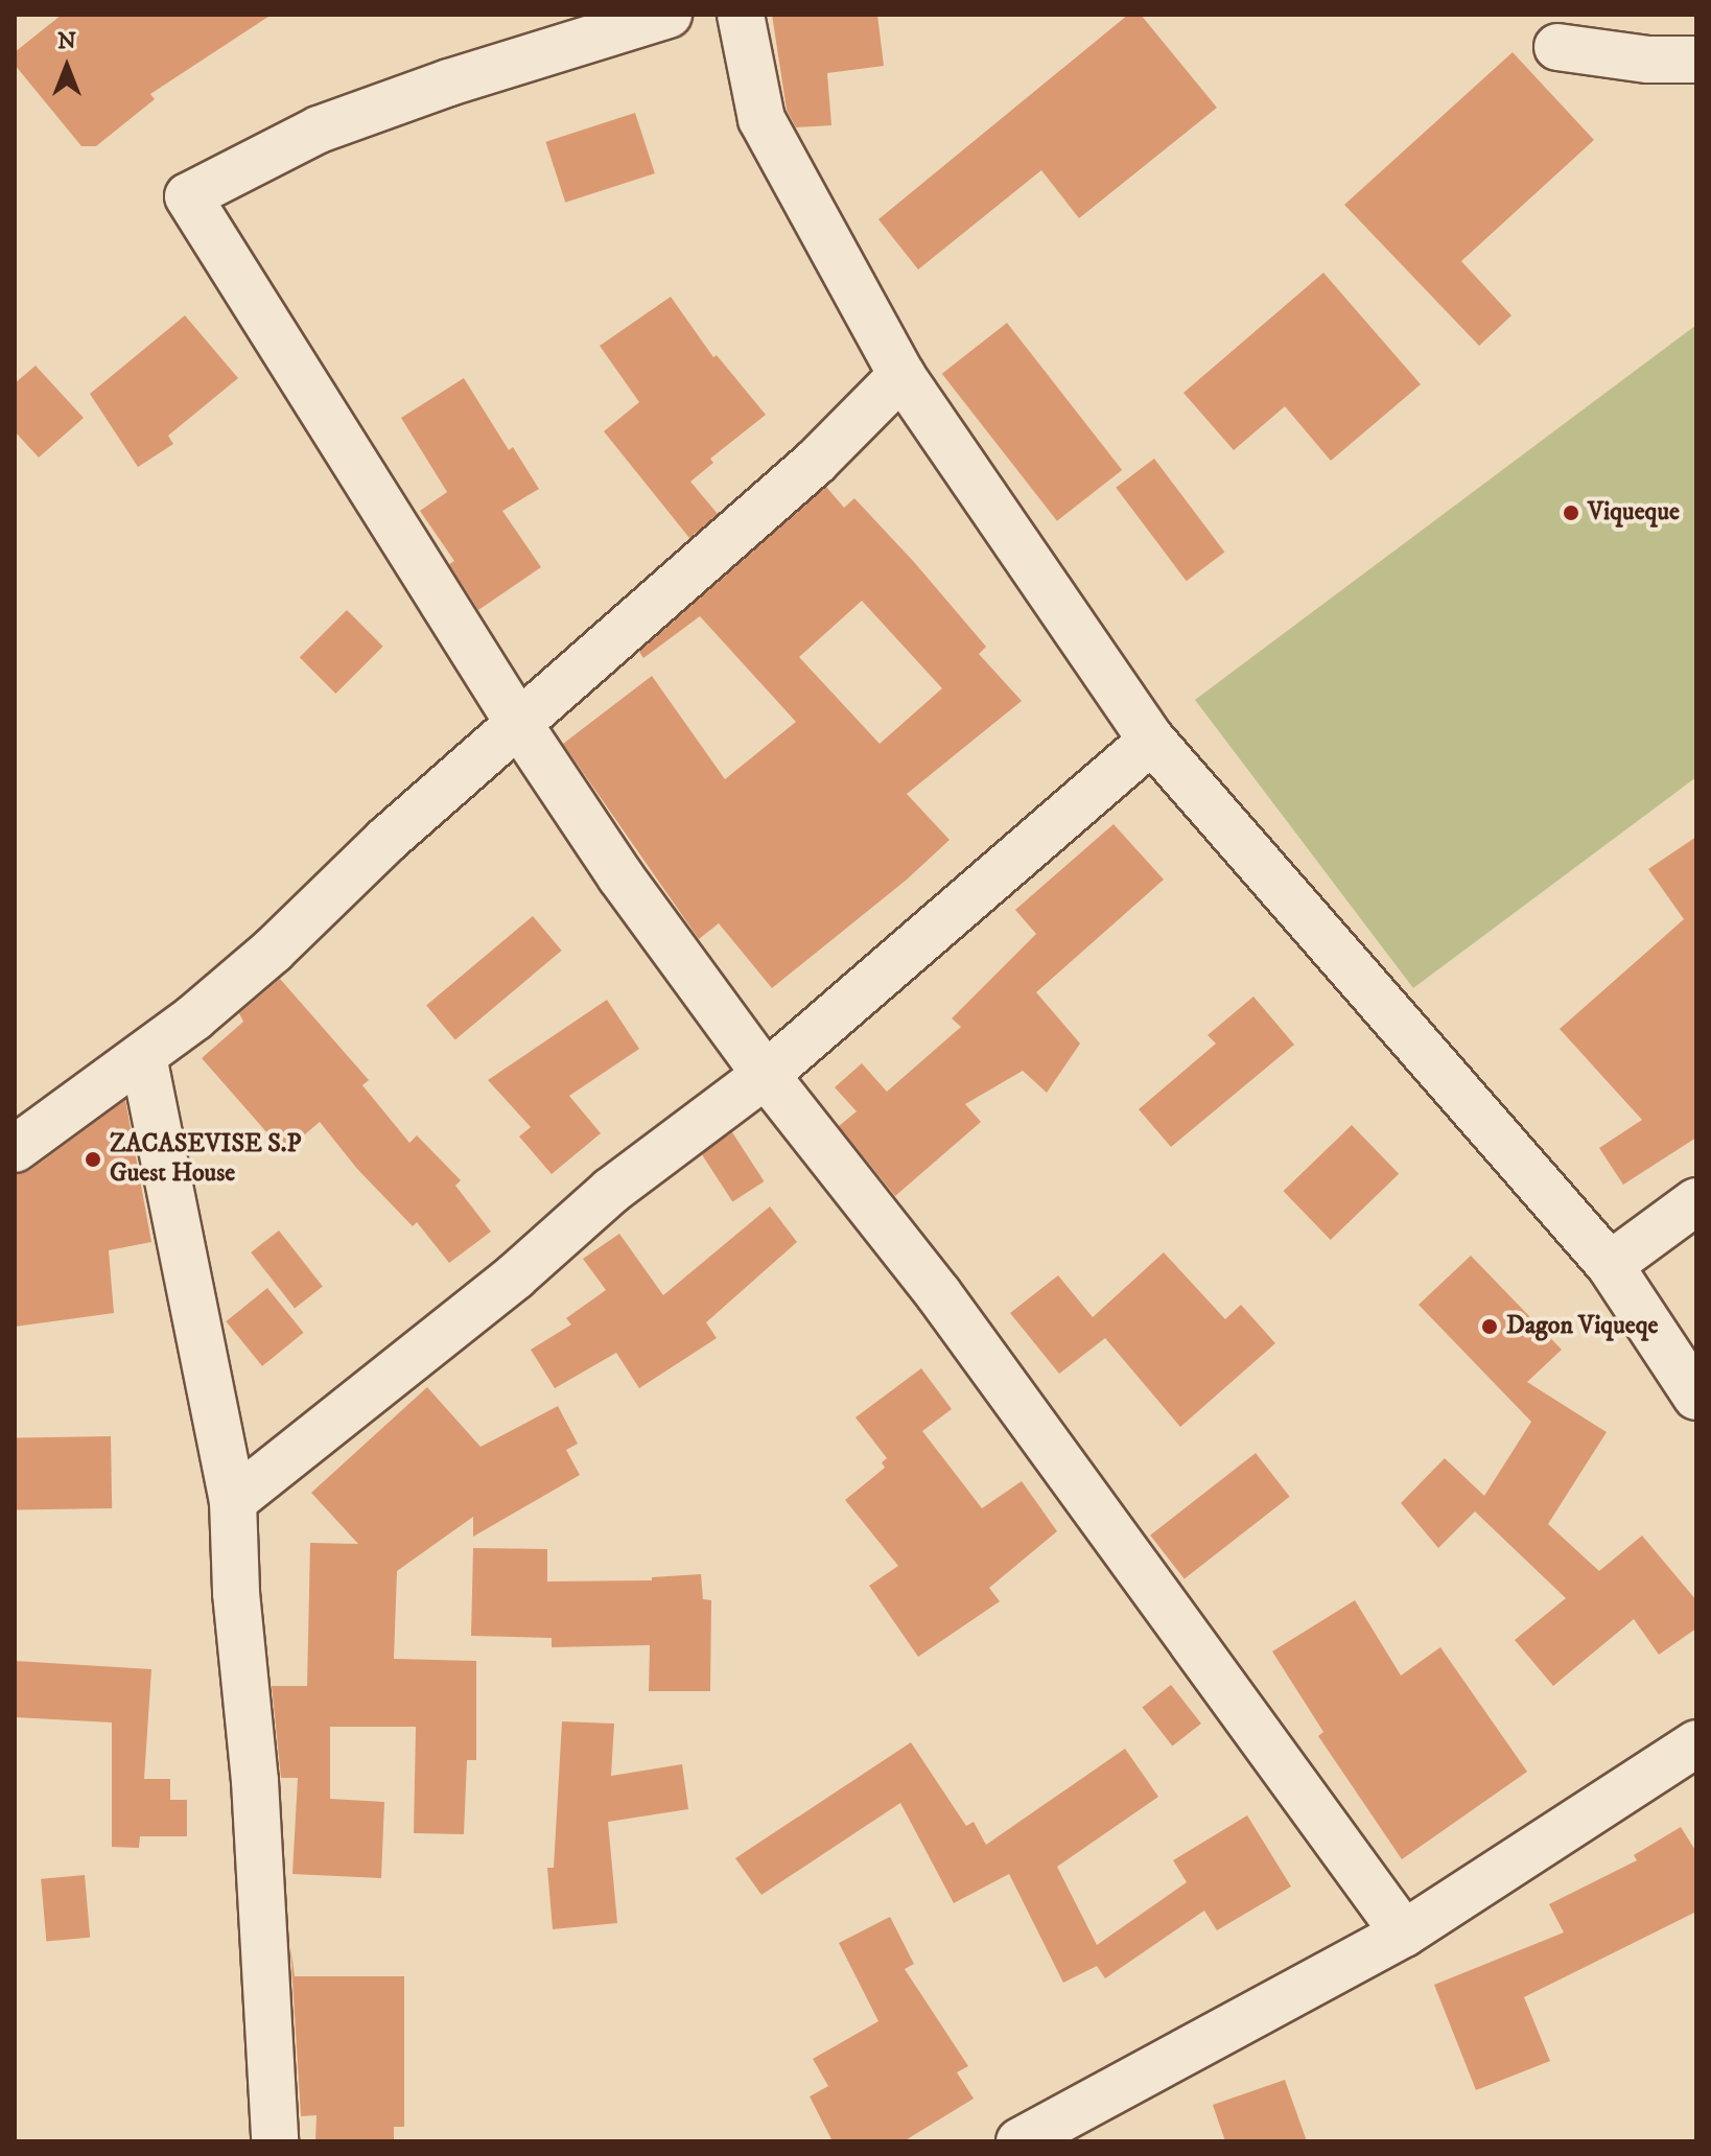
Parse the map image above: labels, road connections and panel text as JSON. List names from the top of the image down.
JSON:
{
  "places": ["Viqueque", "ZACASEVISE S.P Guest House", "Dagon Viqueqe"],
  "north": "top"
}
